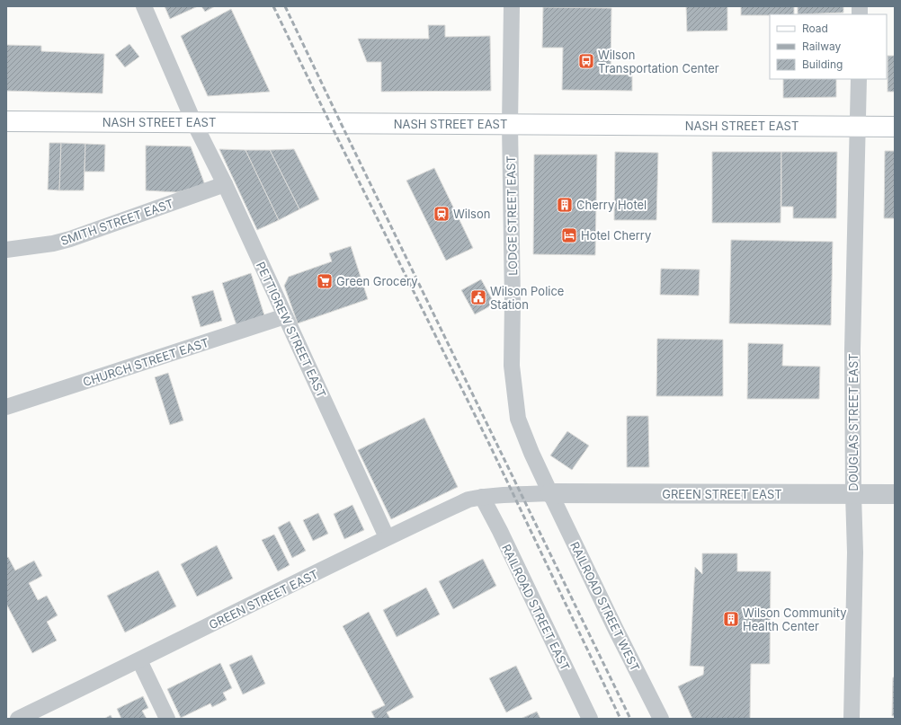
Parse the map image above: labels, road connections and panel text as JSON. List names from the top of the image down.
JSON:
{
  "streets": {
    "main road": ["NASH STREET EAST"],
    "street": [
      "LODGE STREET EAST",
      "SMITH STREET EAST",
      "PETTIGREW STREET EAST",
      "CHURCH STREET EAST",
      "DOUGLAS STREET EAST",
      "GREEN STREET EAST",
      "RAILROAD STREET WEST",
      "RAILROAD STREET EAST"
    ]
  },
  "crossings": [
    ["NASH STREET EAST", "LODGE STREET EAST"],
    ["NASH STREET EAST", "PETTIGREW STREET EAST"],
    ["NASH STREET EAST", "DOUGLAS STREET EAST"],
    ["LODGE STREET EAST", "GREEN STREET EAST"],
    ["LODGE STREET EAST", "RAILROAD STREET WEST"],
    ["SMITH STREET EAST", "PETTIGREW STREET EAST"],
    ["PETTIGREW STREET EAST", "CHURCH STREET EAST"],
    ["PETTIGREW STREET EAST", "GREEN STREET EAST"],
    ["DOUGLAS STREET EAST", "GREEN STREET EAST"],
    ["GREEN STREET EAST", "RAILROAD STREET WEST"],
    ["GREEN STREET EAST", "RAILROAD STREET EAST"]
  ],
  "places": {
    "bus stop": ["Wilson Transportation Center"],
    "building": ["Cherry Hotel", "Wilson Community Health Center"],
    "station": ["Wilson"],
    "hotel": ["Hotel Cherry"],
    "supermarket": ["Green Grocery"],
    "public building": ["Wilson Police Station"]
  },
  "legend": ["Road", "Railway", "Building"]
}
